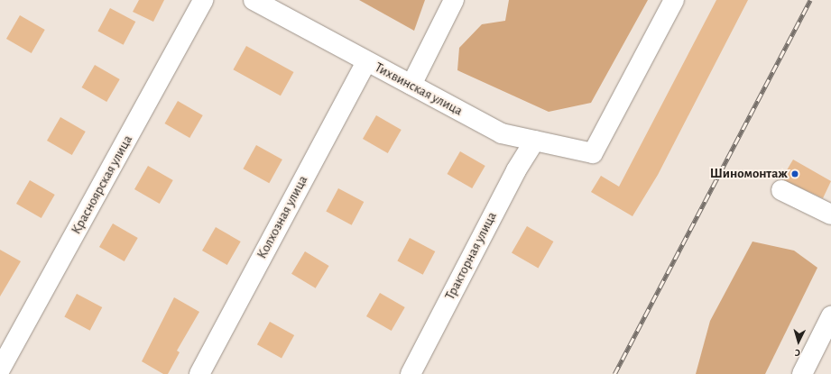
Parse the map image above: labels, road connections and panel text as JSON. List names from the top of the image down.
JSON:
{
  "streets": {
    "street": [
      "Тихвинская улица",
      "Красноярская улица",
      "Колхозная улица",
      "Тракторная улица"
    ]
  },
  "crossings": [
    ["Тихвинская улица", "Колхозная улица"],
    ["Тихвинская улица", "Тракторная улица"]
  ],
  "places": ["Шиномонтаж"],
  "north": "bottom"
}
